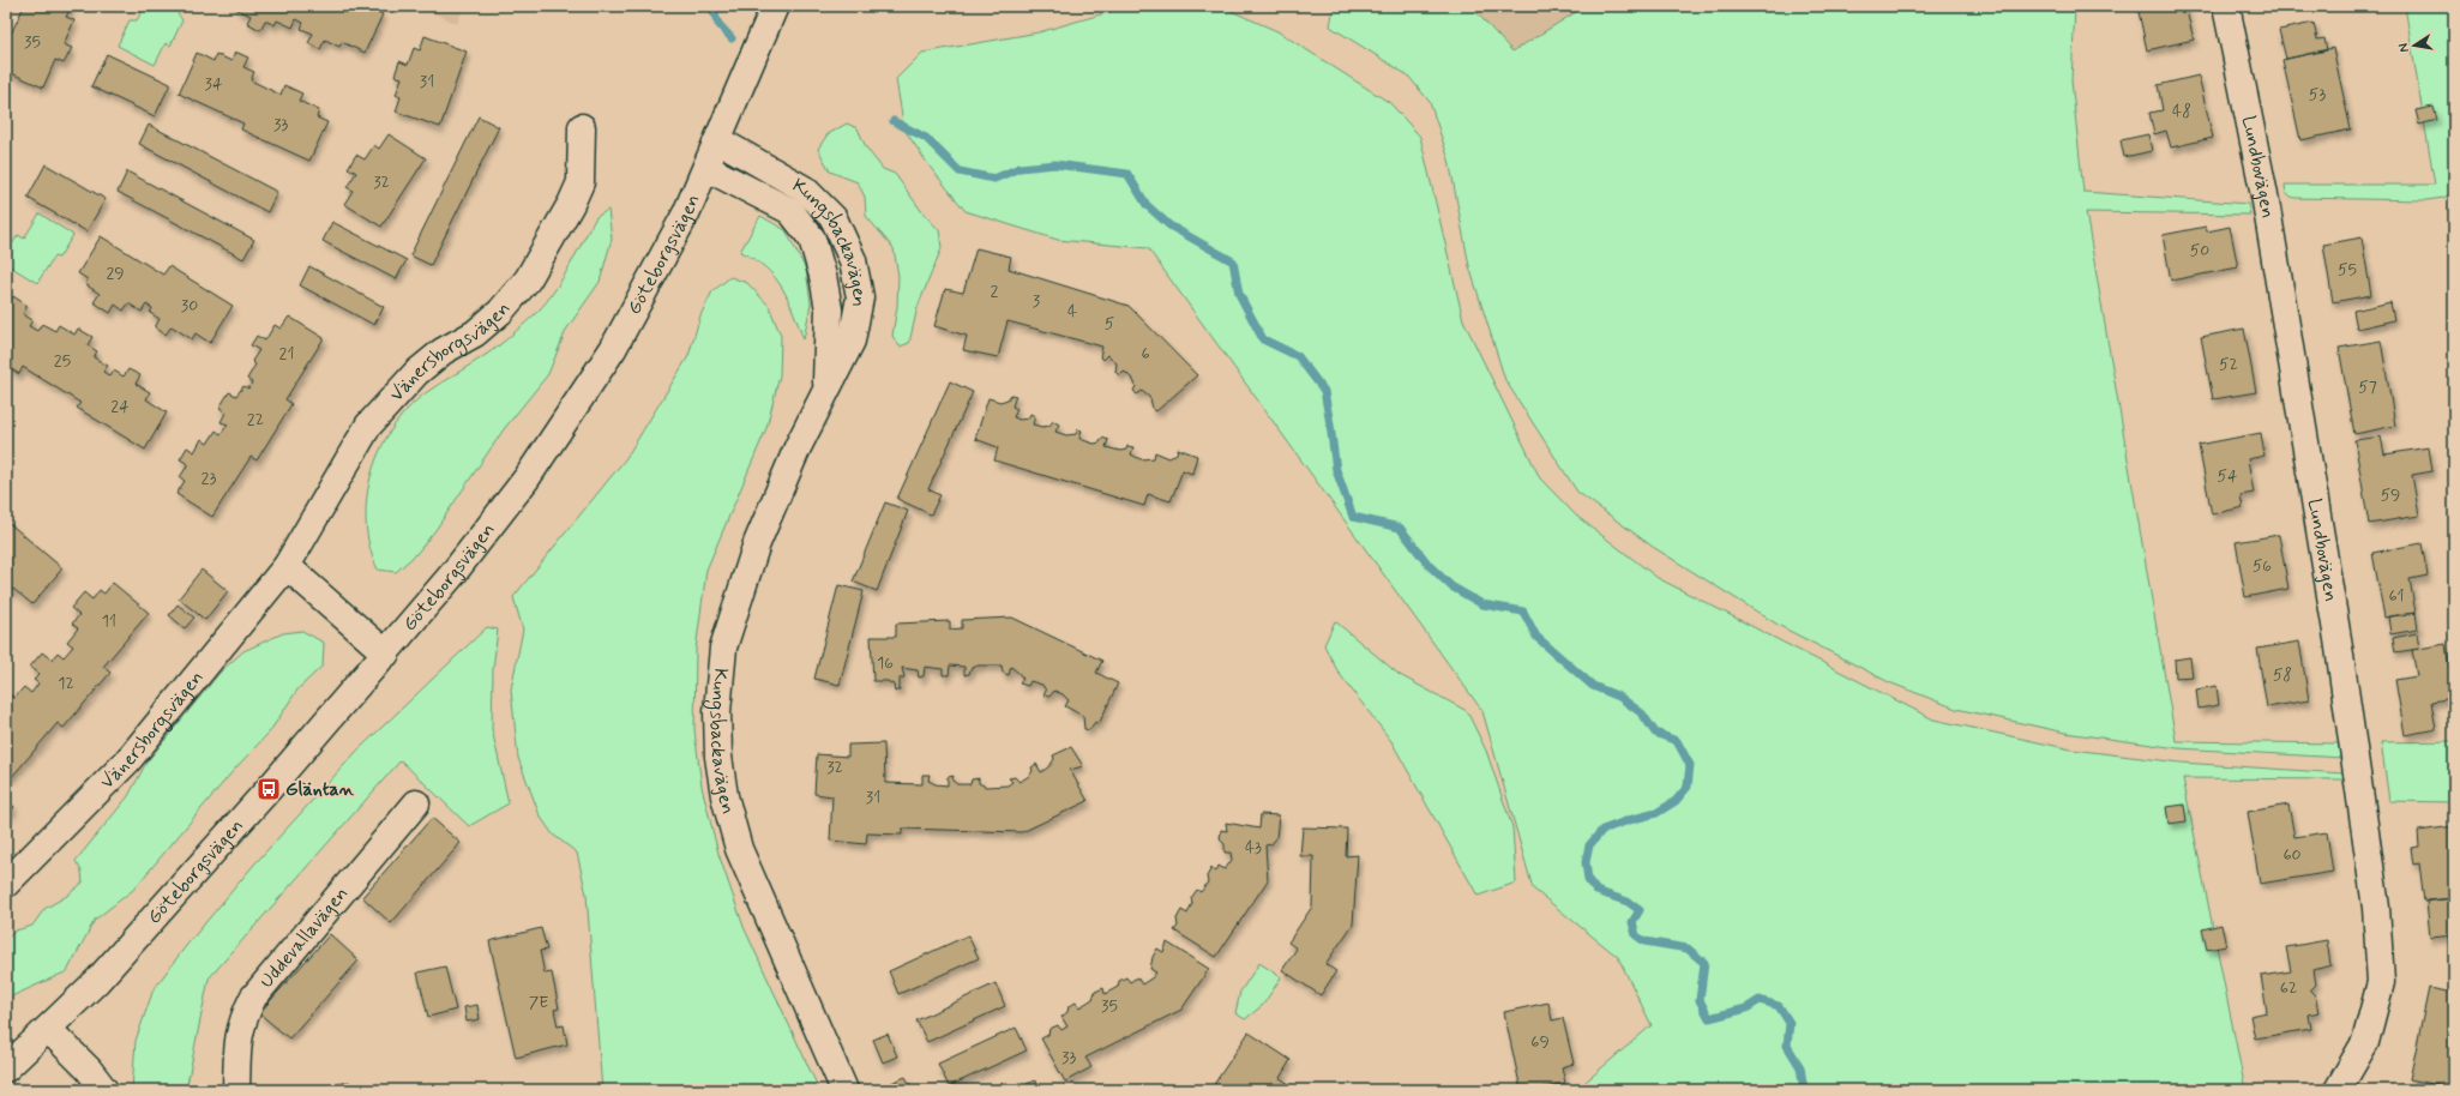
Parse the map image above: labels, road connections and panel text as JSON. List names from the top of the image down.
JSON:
{
  "streets": {
    "street": [
      "Lundbovägen",
      "Kungsbackavägen",
      "Göteborgsvägen",
      "Vänersborgsvägen",
      "Uddevallavägen"
    ]
  },
  "crossings": [
    ["Kungsbackavägen", "Göteborgsvägen"]
  ],
  "places": {
    "bus stop": ["Gläntan"]
  },
  "house_numbers": [
    "35",
    "31",
    "34",
    "53",
    "48",
    "33",
    "32",
    "50",
    "55",
    "29",
    "2",
    "3",
    "30",
    "4",
    "5",
    "21",
    "6",
    "25",
    "52",
    "57",
    "24",
    "22",
    "54",
    "23",
    "59",
    "56",
    "61",
    "11",
    "16",
    "58",
    "12",
    "32",
    "31",
    "43",
    "60",
    "62",
    "7E",
    "35",
    "69",
    "33"
  ],
  "north": "left"
}
